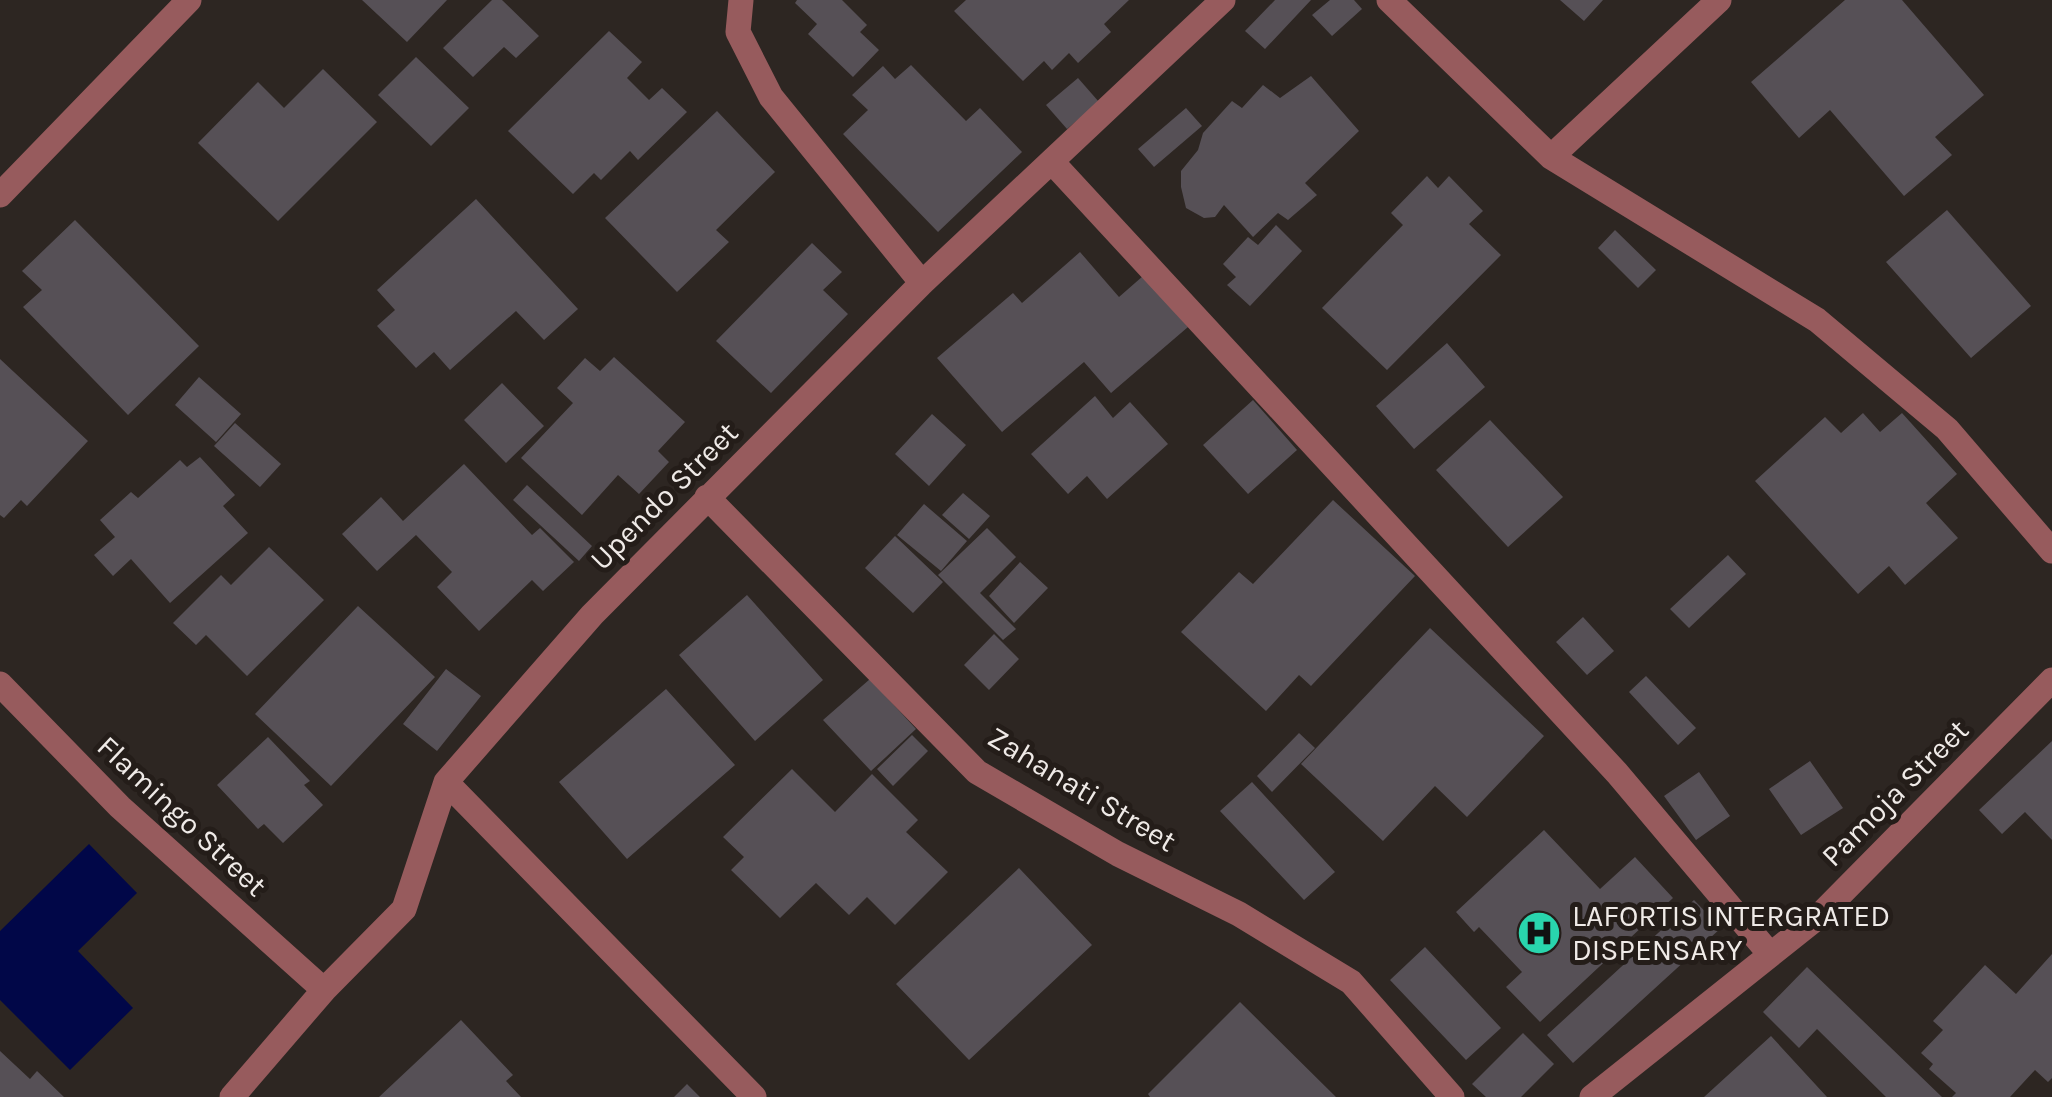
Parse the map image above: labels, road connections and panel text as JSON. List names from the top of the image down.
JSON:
{
  "streets": {
    "street": [
      "Upendo Street",
      "Zahanati Street",
      "Pamoja Street",
      "Flamingo Street"
    ]
  },
  "crossings": [
    ["Upendo Street", "Zahanati Street"],
    ["Upendo Street", "Flamingo Street"]
  ],
  "places": {
    "hospital": ["LAFORTIS INTERGRATED DISPENSARY"]
  }
}
